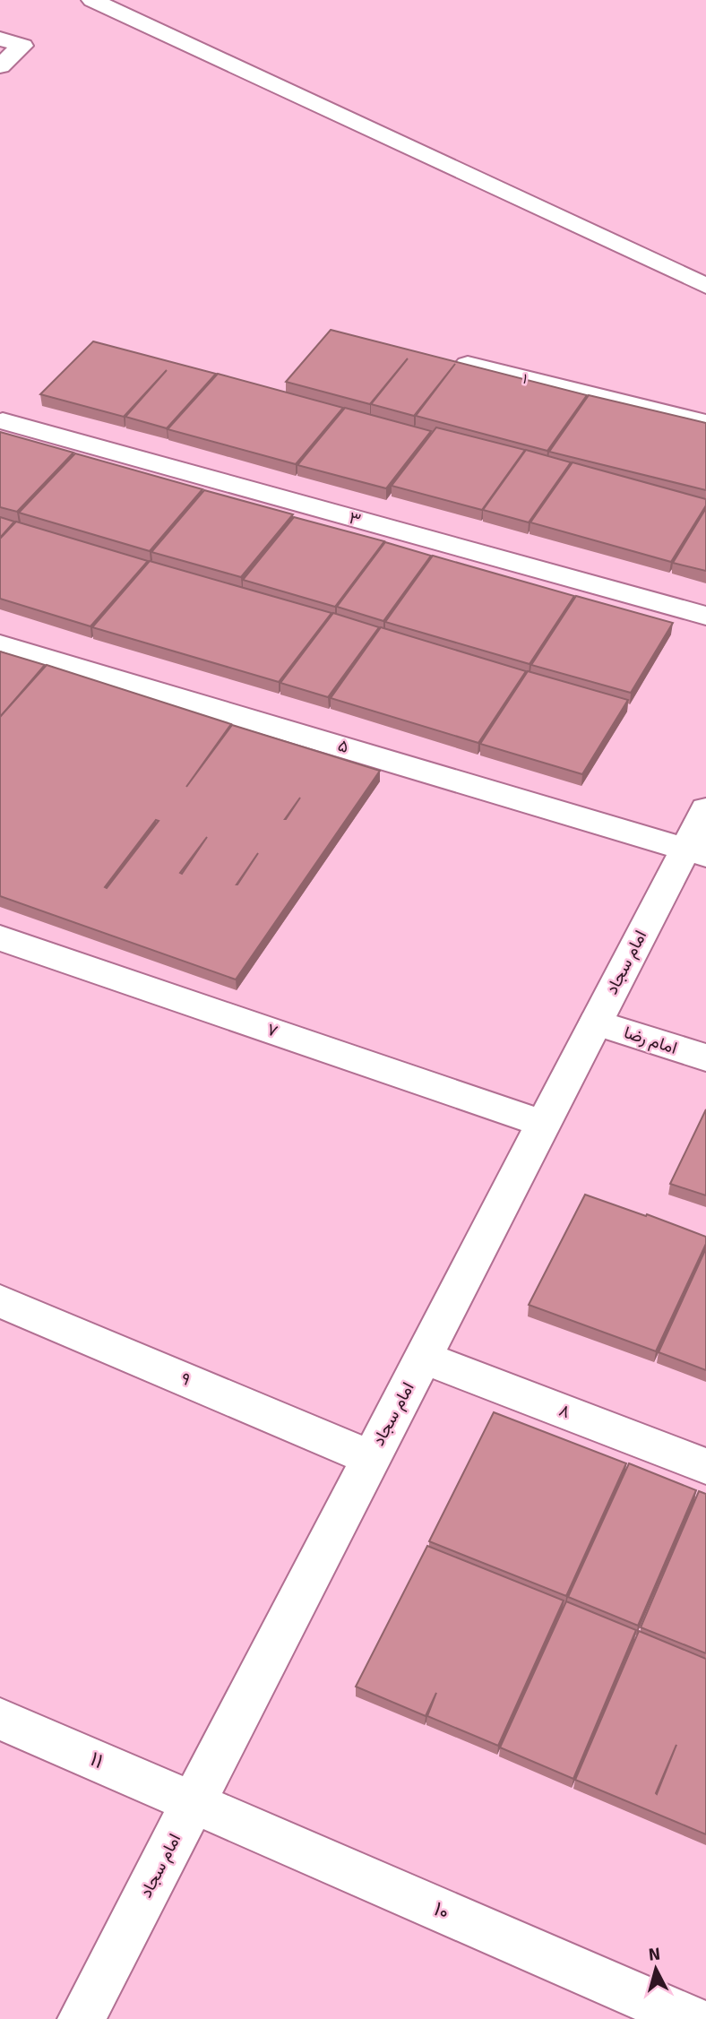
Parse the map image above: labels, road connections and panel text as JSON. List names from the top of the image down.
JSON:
{
  "streets": {
    "street": [
      "۱",
      "۳",
      "۵",
      "امام سجاد",
      "۷",
      "امام رضا",
      "۹",
      "۸",
      "۱۱",
      "۱۰"
    ]
  },
  "crossings": [
    ["۵", "امام سجاد"],
    ["امام سجاد", "۷"],
    ["امام سجاد", "امام رضا"],
    ["امام سجاد", "۹"],
    ["امام سجاد", "۸"],
    ["امام سجاد", "۱۱"],
    ["امام سجاد", "۱۰"],
    ["۱۱", "۱۰"]
  ],
  "north": "top"
}
